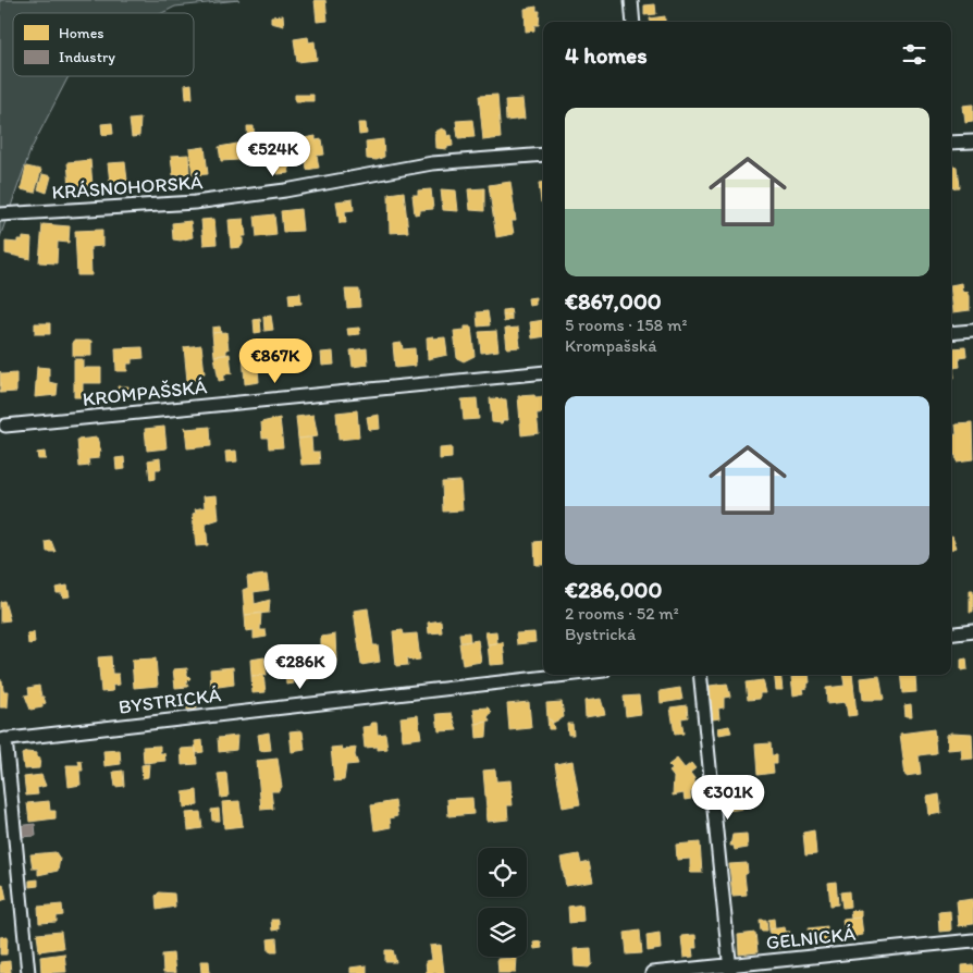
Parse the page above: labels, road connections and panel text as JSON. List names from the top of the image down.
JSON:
{
  "streets": {
    "street": [
      "KRÁSNOHORSKÁ",
      "KROMPAŠSKÁ",
      "BYSTRICKÁ",
      "GELNICKÁ"
    ]
  },
  "legend": ["Homes", "Industry"],
  "page": {
    "heading": "4 homes",
    "list": [
      {
        "name": "€867,000",
        "note": "5 rooms · 158 m² · Krompašská"
      },
      {
        "name": "€286,000",
        "note": "2 rooms · 52 m² · Bystrická"
      }
    ],
    "price": [
      "€524K",
      "€867K",
      "€286K",
      "€301K"
    ]
  }
}
